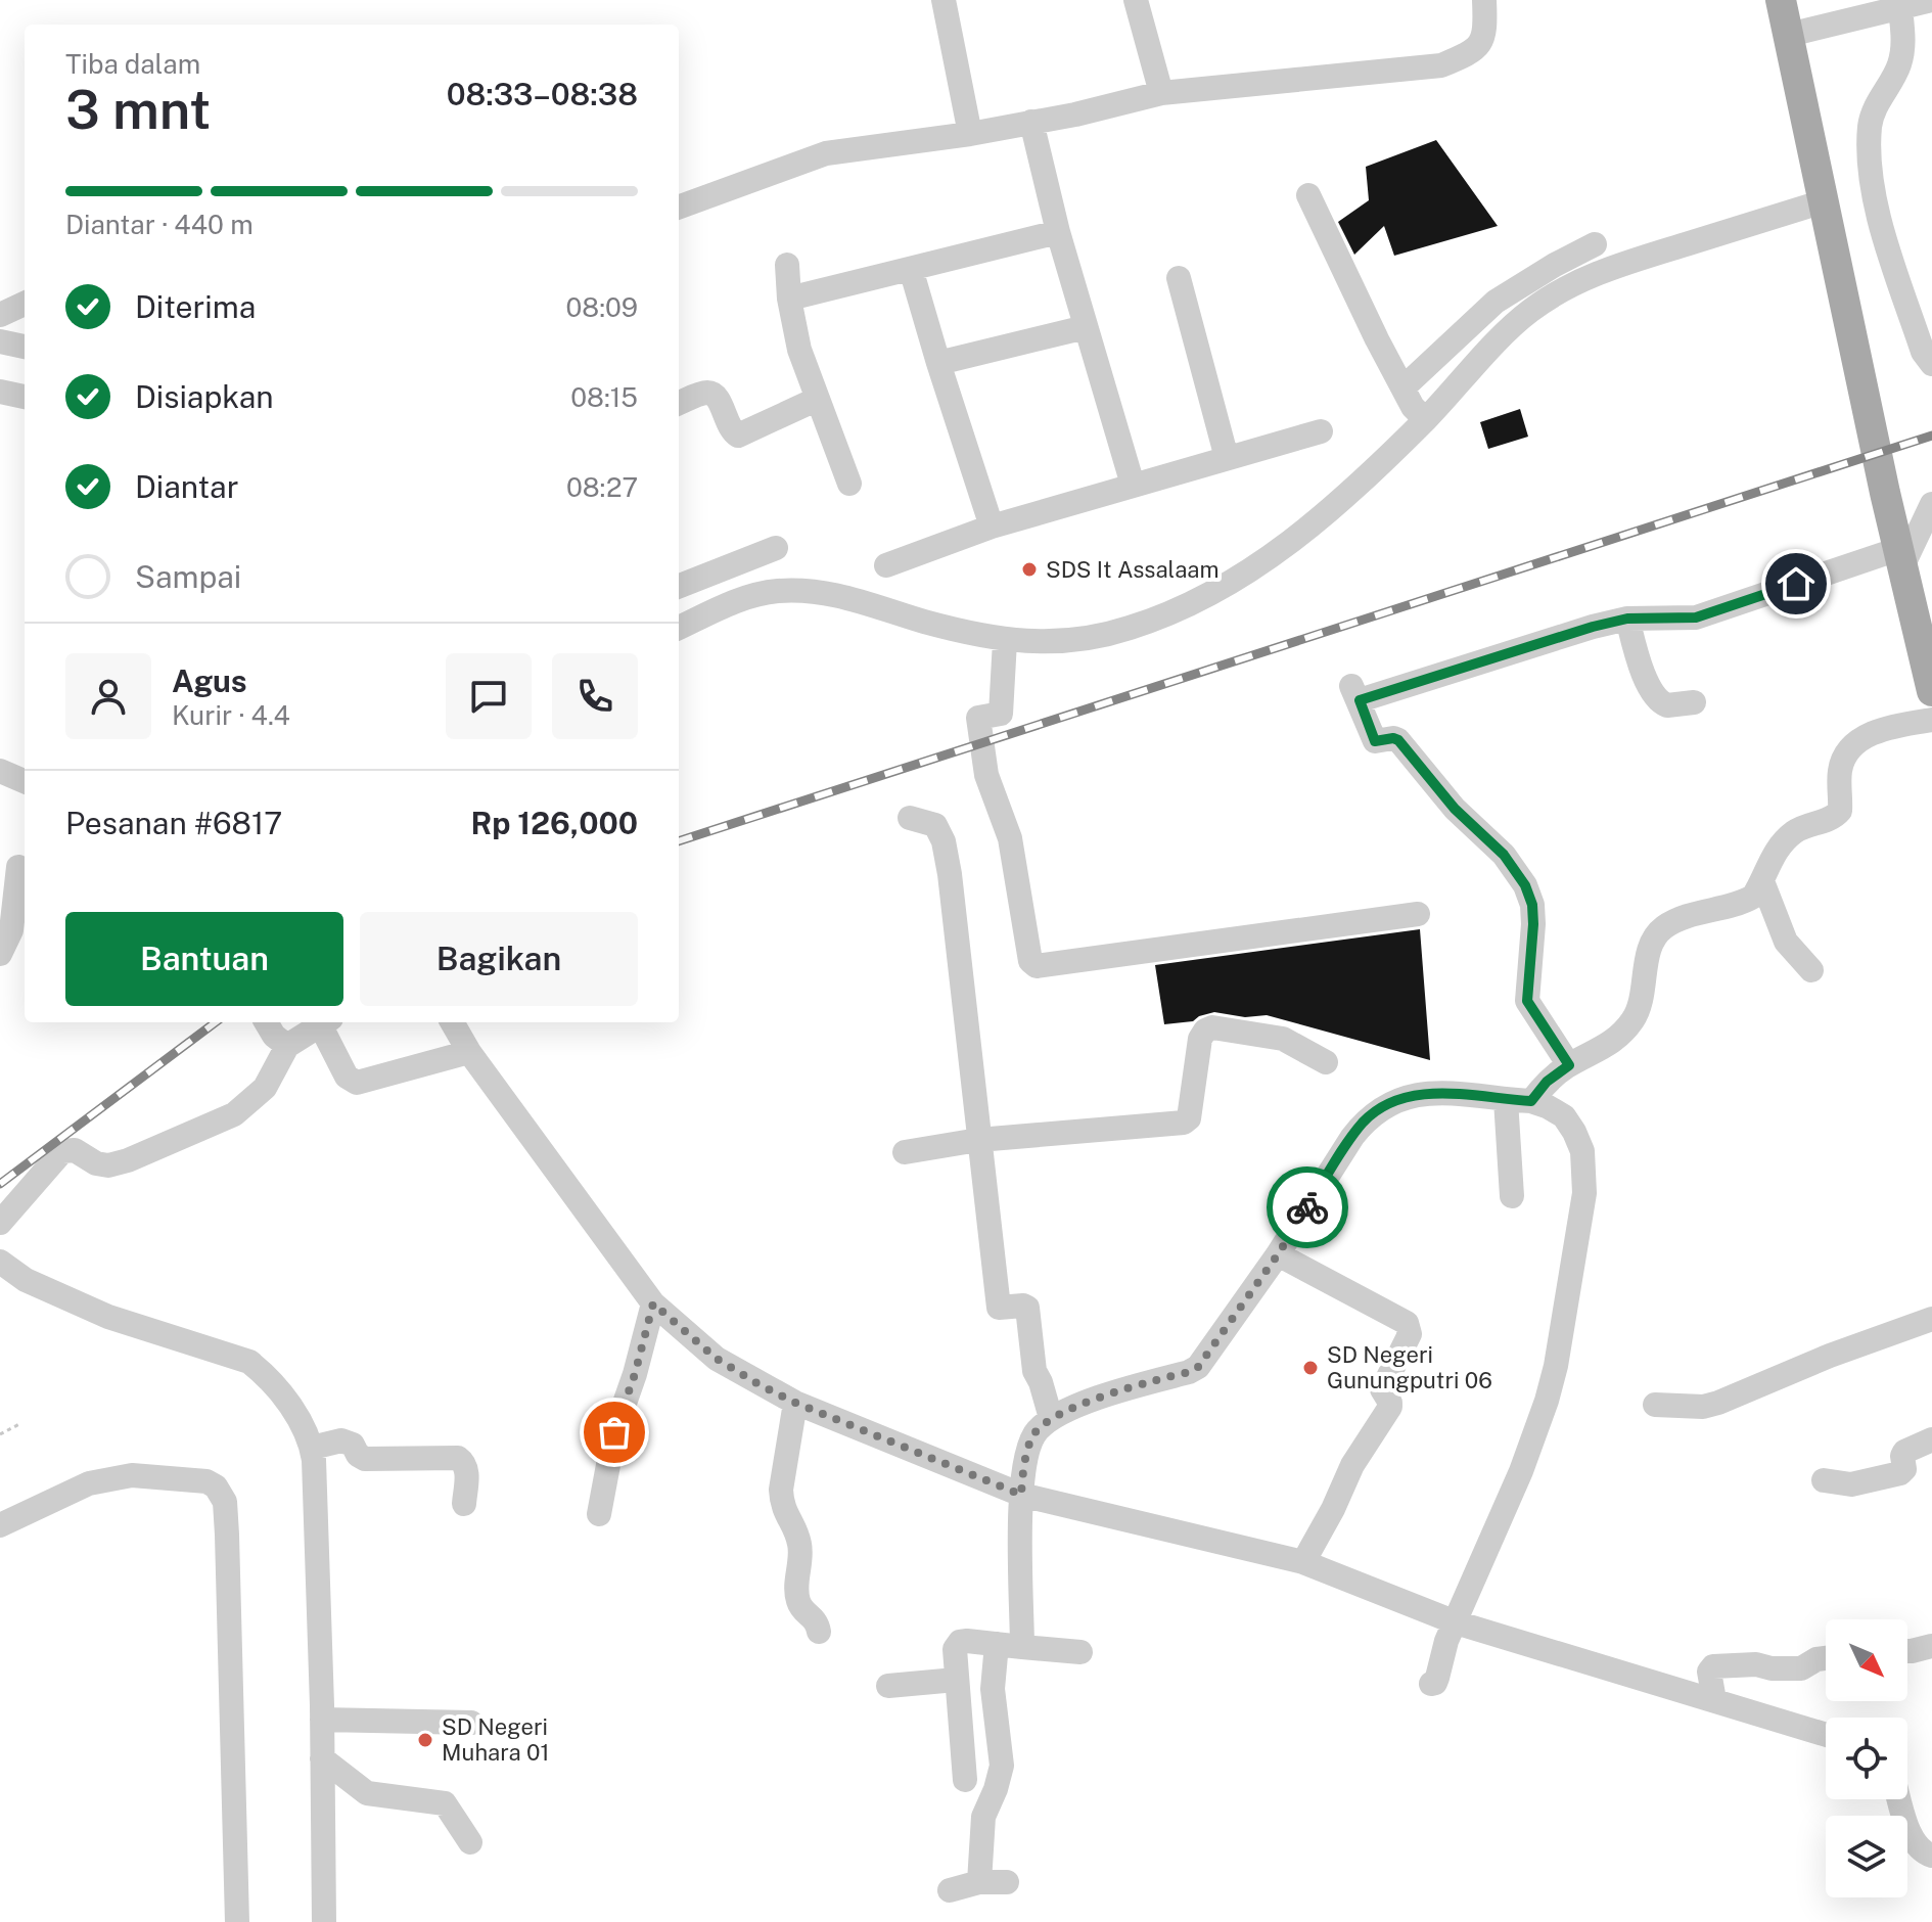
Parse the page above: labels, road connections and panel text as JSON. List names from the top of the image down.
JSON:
{
  "places": ["SDS It Assalaam", "SD Negeri Gunungputri 06", "SD Negeri Muhara 01"],
  "north": "bottom right",
  "page": {
    "heading": ["3 mnt", "Tiba dalam", "08:33–08:38"],
    "panel": [
      "Agus",
      "Kurir · 4.4",
      "Pesanan #6817",
      "Rp 126,000"
    ],
    "bar": "Diantar · 440 m",
    "list": [
      ["Diterima", "08:09"],
      ["Disiapkan", "08:15"],
      ["Diantar", "08:27"],
      "Sampai"
    ],
    "buttons": ["Bantuan", "Bagikan"]
  }
}
